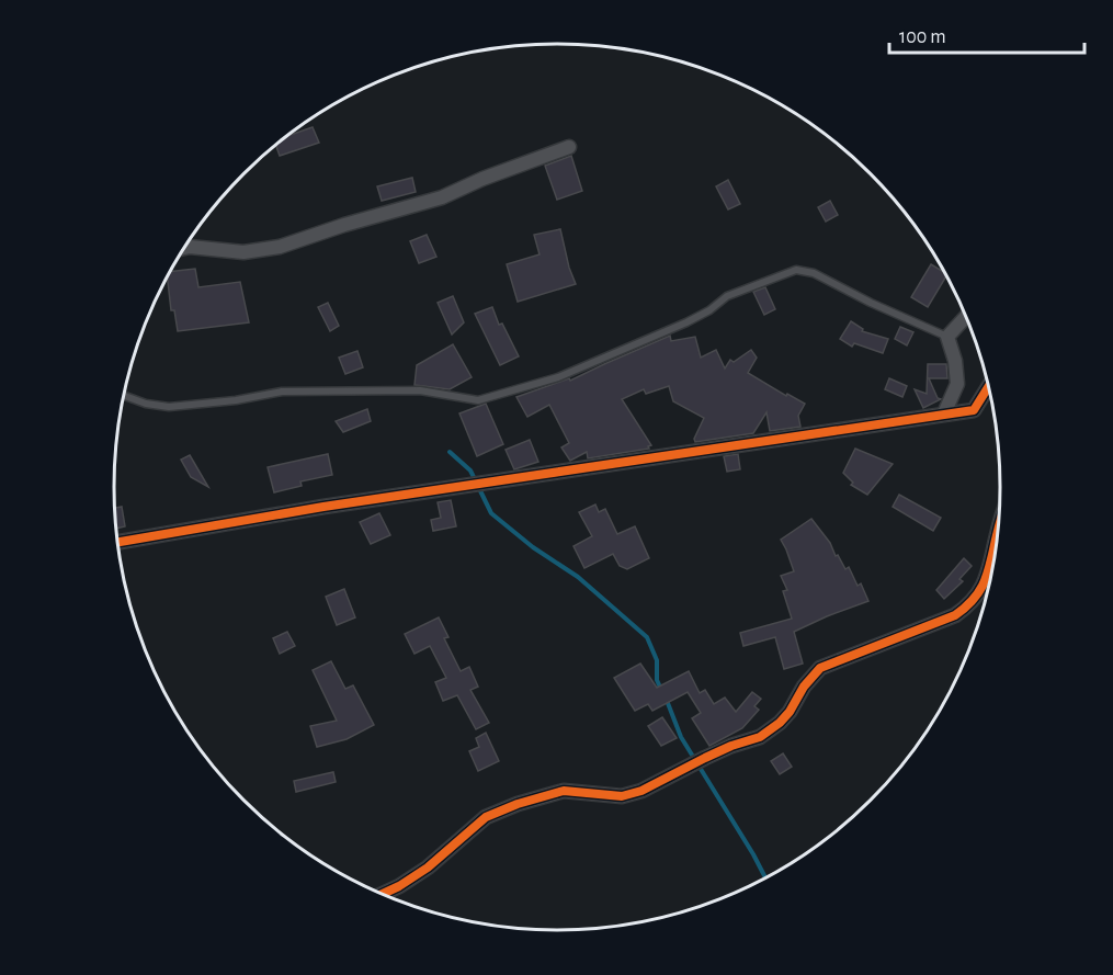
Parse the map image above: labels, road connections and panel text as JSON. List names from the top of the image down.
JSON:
{
  "scale_bar": "100 m"
}
